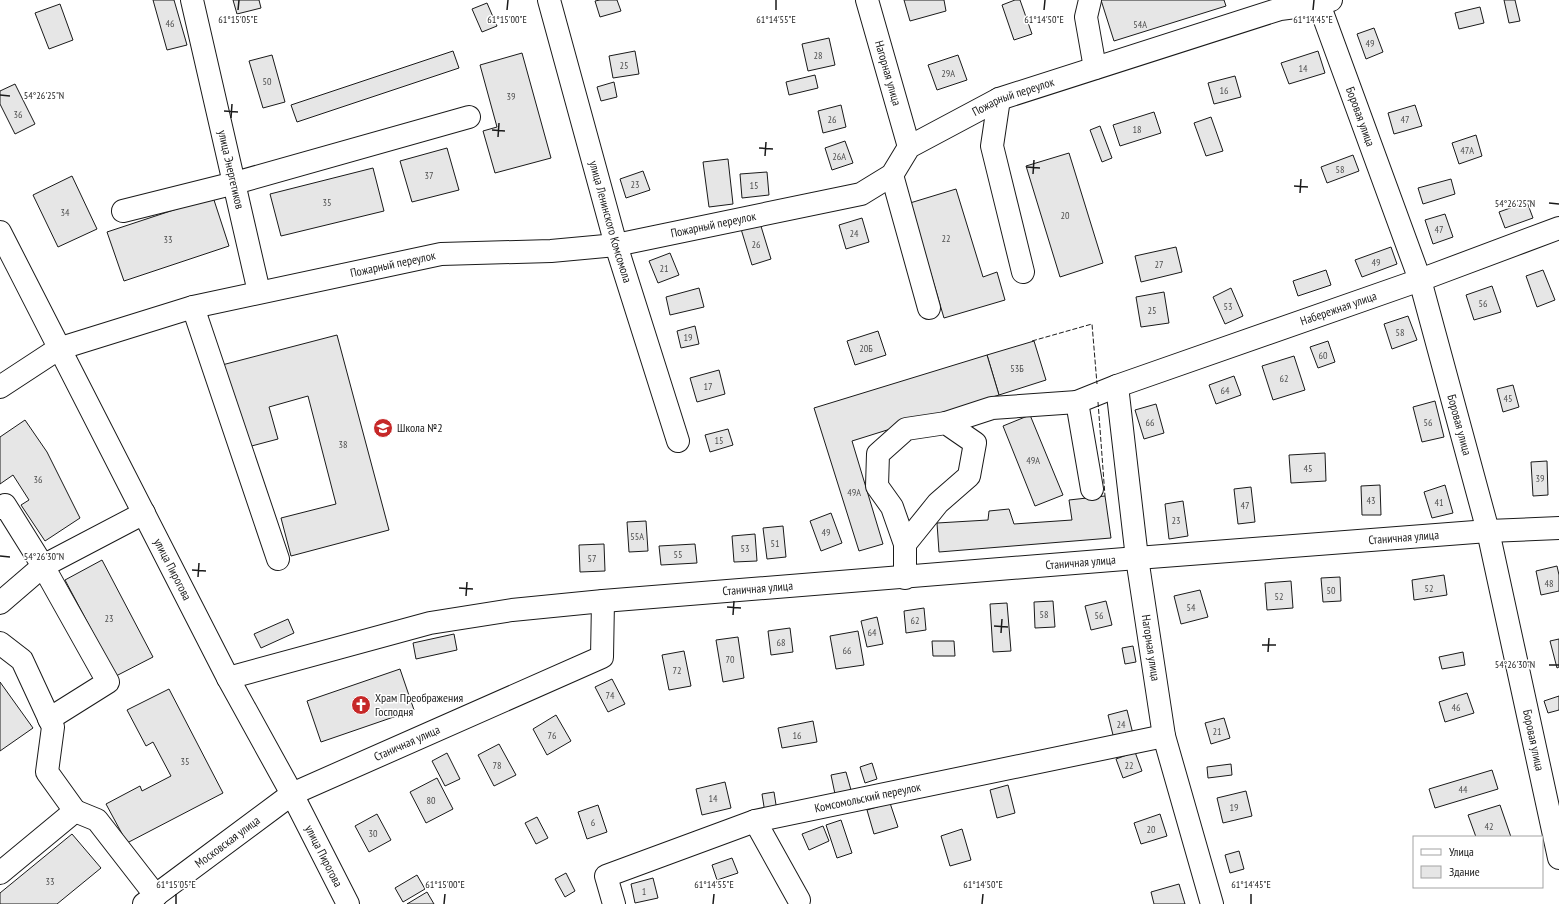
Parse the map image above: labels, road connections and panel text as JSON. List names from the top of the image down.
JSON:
{
  "streets": {
    "street": [
      "Нагорная улица",
      "Пожарный переулок",
      "Боровая улица",
      "улица Энергетиков",
      "улица Ленинского Комсомола",
      "Набережная улица",
      "Станичная улица",
      "улица Пирогова",
      "Комсомольский переулок",
      "Московская улица"
    ]
  },
  "crossings": [
    ["Нагорная улица", "Пожарный переулок"],
    ["Нагорная улица", "Набережная улица"],
    ["Нагорная улица", "Станичная улица"],
    ["Нагорная улица", "Комсомольский переулок"],
    ["Пожарный переулок", "Боровая улица"],
    ["Пожарный переулок", "улица Энергетиков"],
    ["Пожарный переулок", "улица Ленинского Комсомола"],
    ["Пожарный переулок", "улица Пирогова"],
    ["Боровая улица", "Набережная улица"],
    ["Боровая улица", "Станичная улица"],
    ["Набережная улица", "Станичная улица"],
    ["Станичная улица", "улица Пирогова"],
    ["Станичная улица", "Московская улица"],
    ["улица Пирогова", "Московская улица"]
  ],
  "places": {
    "school or university": ["Школа №2"],
    "church": ["Храм Преображения Господня"]
  },
  "house_numbers": [
    "46",
    "54А",
    "49",
    "28",
    "25",
    "14",
    "29А",
    "50",
    "16",
    "39",
    "36",
    "26",
    "47",
    "18",
    "47А",
    "26А",
    "58",
    "37",
    "23",
    "15",
    "35",
    "34",
    "20",
    "47",
    "24",
    "22",
    "33",
    "26",
    "49",
    "27",
    "21",
    "56",
    "53",
    "25",
    "58",
    "19",
    "20Б",
    "60",
    "53Б",
    "62",
    "17",
    "64",
    "45",
    "66",
    "56",
    "15",
    "38",
    "49А",
    "45",
    "39",
    "36",
    "49А",
    "43",
    "41",
    "47",
    "23",
    "49",
    "55А",
    "51",
    "53",
    "55",
    "57",
    "48",
    "52",
    "50",
    "52",
    "54",
    "58",
    "56",
    "23",
    "62",
    "64",
    "68",
    "66",
    "70",
    "72",
    "74",
    "46",
    "24",
    "21",
    "76",
    "16",
    "35",
    "78",
    "22",
    "44",
    "14",
    "80",
    "19",
    "6",
    "42",
    "20",
    "30",
    "33",
    "1"
  ],
  "legend": ["Улица", "Здание"],
  "coordinates": [
    "61°15'05\"E",
    "61°15'00\"E",
    "61°14'55\"E",
    "61°14'50\"E",
    "61°14'45\"E",
    "54°26'25\"N",
    "54°26'30\"N"
  ]
}
